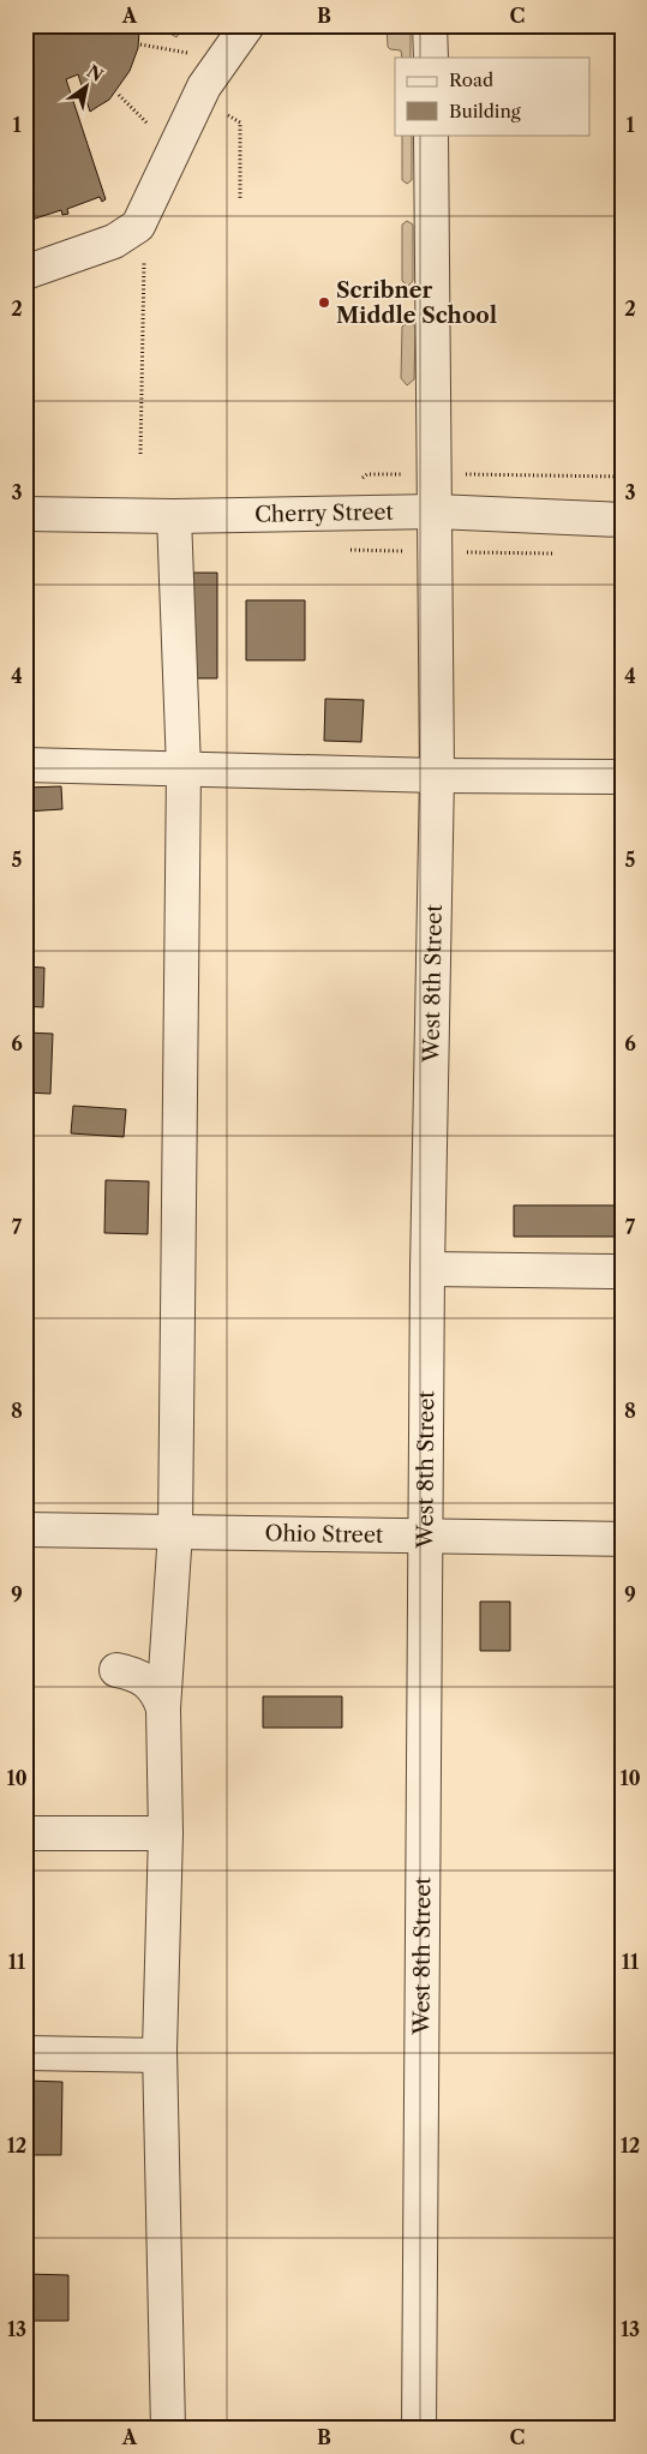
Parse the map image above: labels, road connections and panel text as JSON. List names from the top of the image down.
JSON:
{
  "streets": {
    "street": ["Cherry Street", "West 8th Street", "Ohio Street"]
  },
  "crossings": [
    ["Cherry Street", "West 8th Street"],
    ["West 8th Street", "Ohio Street"]
  ],
  "places": ["Scribner Middle School"],
  "legend": ["Road", "Building"],
  "north": "top right",
  "grid": {
    "columns": ["A", "B", "C"],
    "rows": [
      "1",
      "2",
      "3",
      "4",
      "5",
      "6",
      "7",
      "8",
      "9",
      "10",
      "11",
      "12",
      "13"
    ]
  }
}
